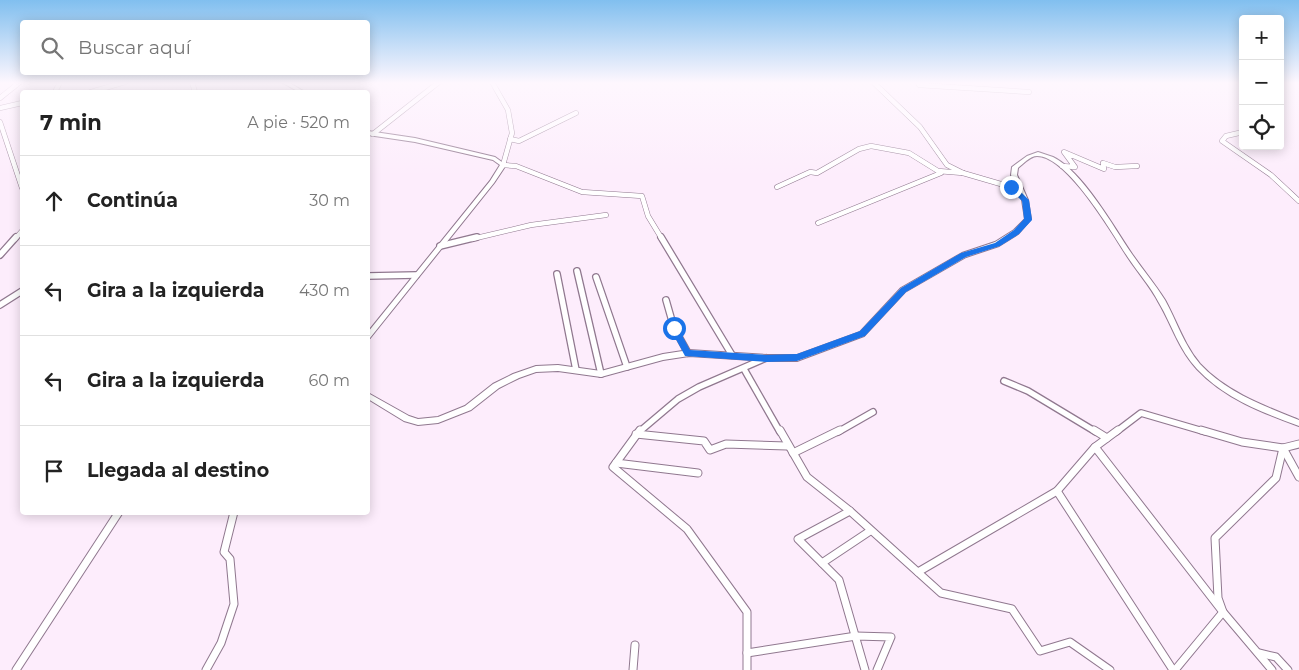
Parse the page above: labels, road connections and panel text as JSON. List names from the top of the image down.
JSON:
{
  "page": {
    "map_buttons": ["+", "−"],
    "search": "Buscar aquí",
    "heading": ["7 min", "A pie · 520 m"],
    "list": [
      ["Continúa", "30 m"],
      ["Gira a la izquierda", "430 m"],
      ["Gira a la izquierda", "60 m"],
      "Llegada al destino"
    ]
  }
}
